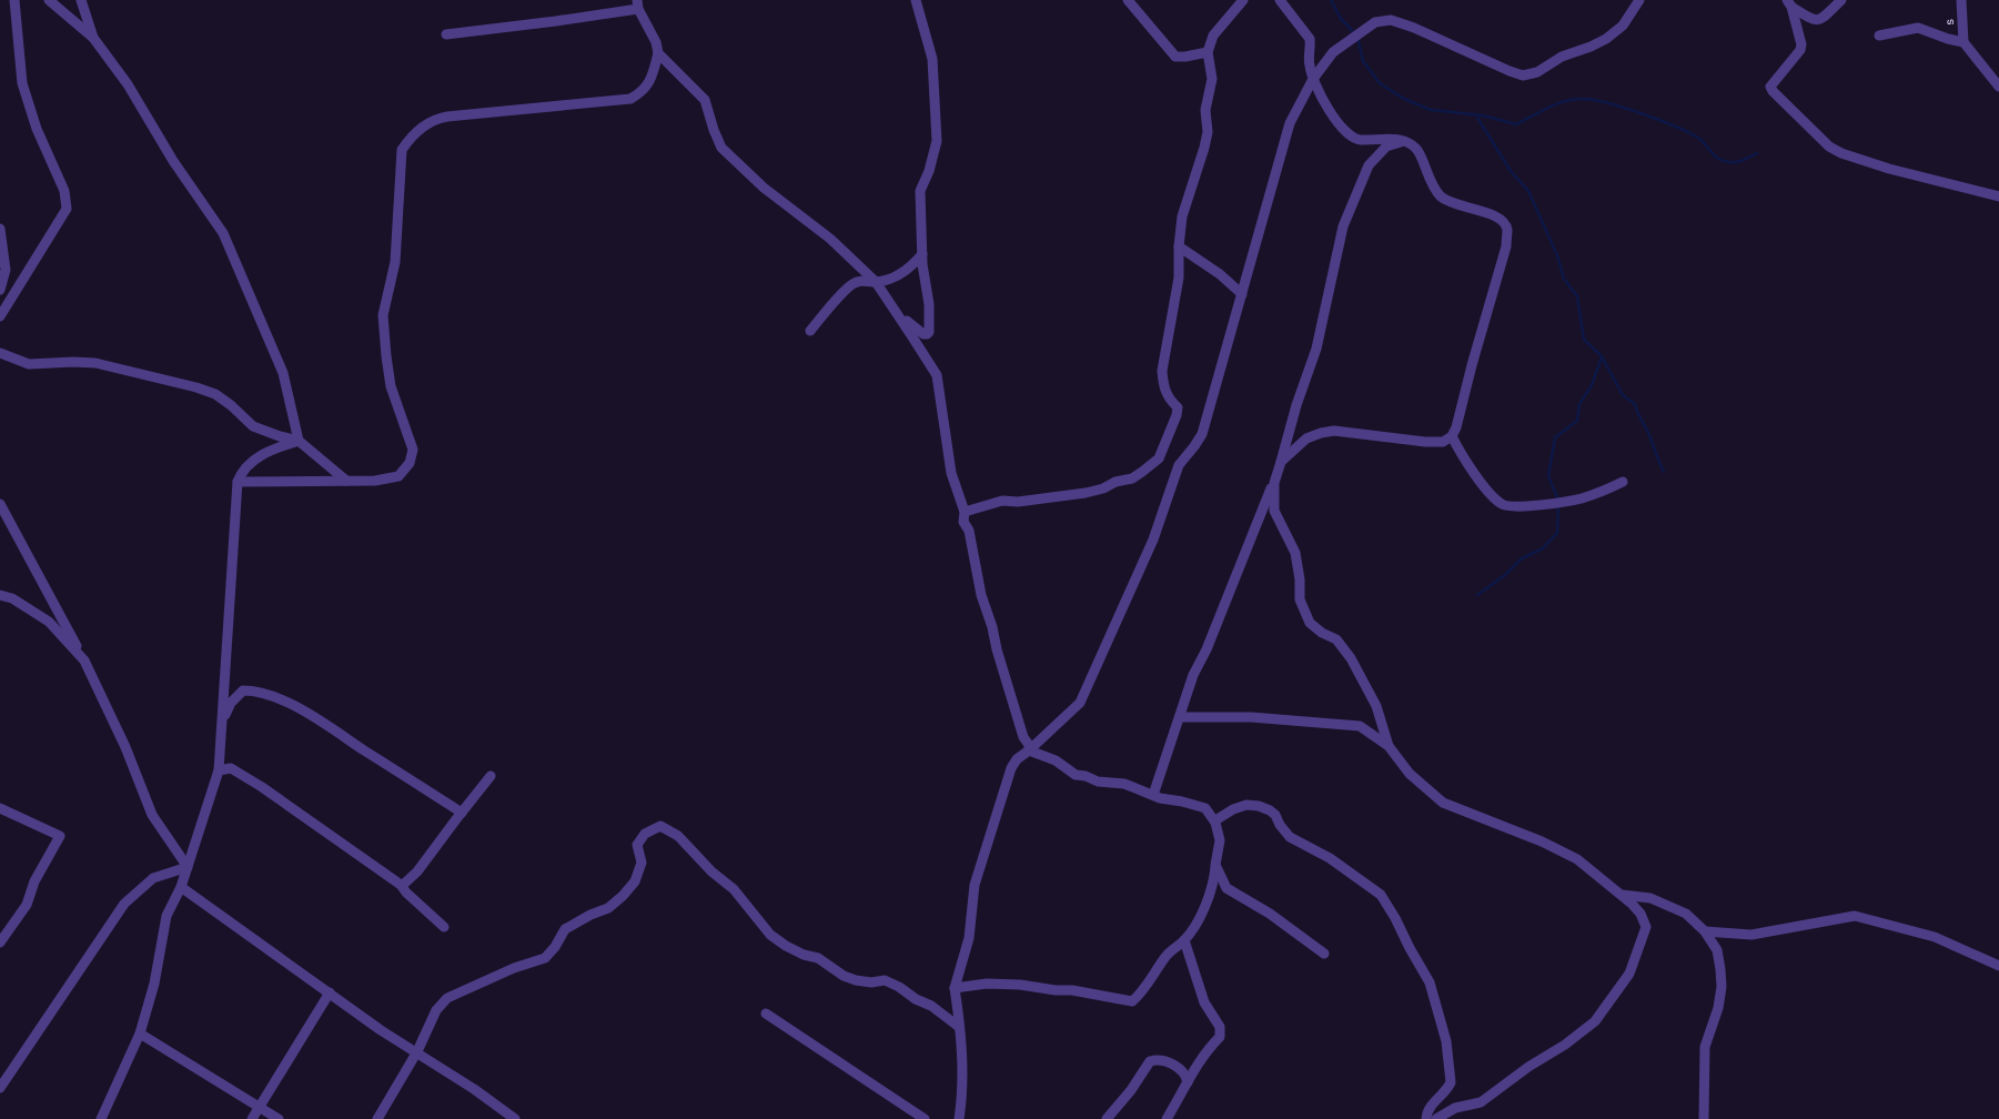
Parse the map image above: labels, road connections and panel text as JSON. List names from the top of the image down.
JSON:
{
  "streets": {
    "street": ["s"]
  }
}
